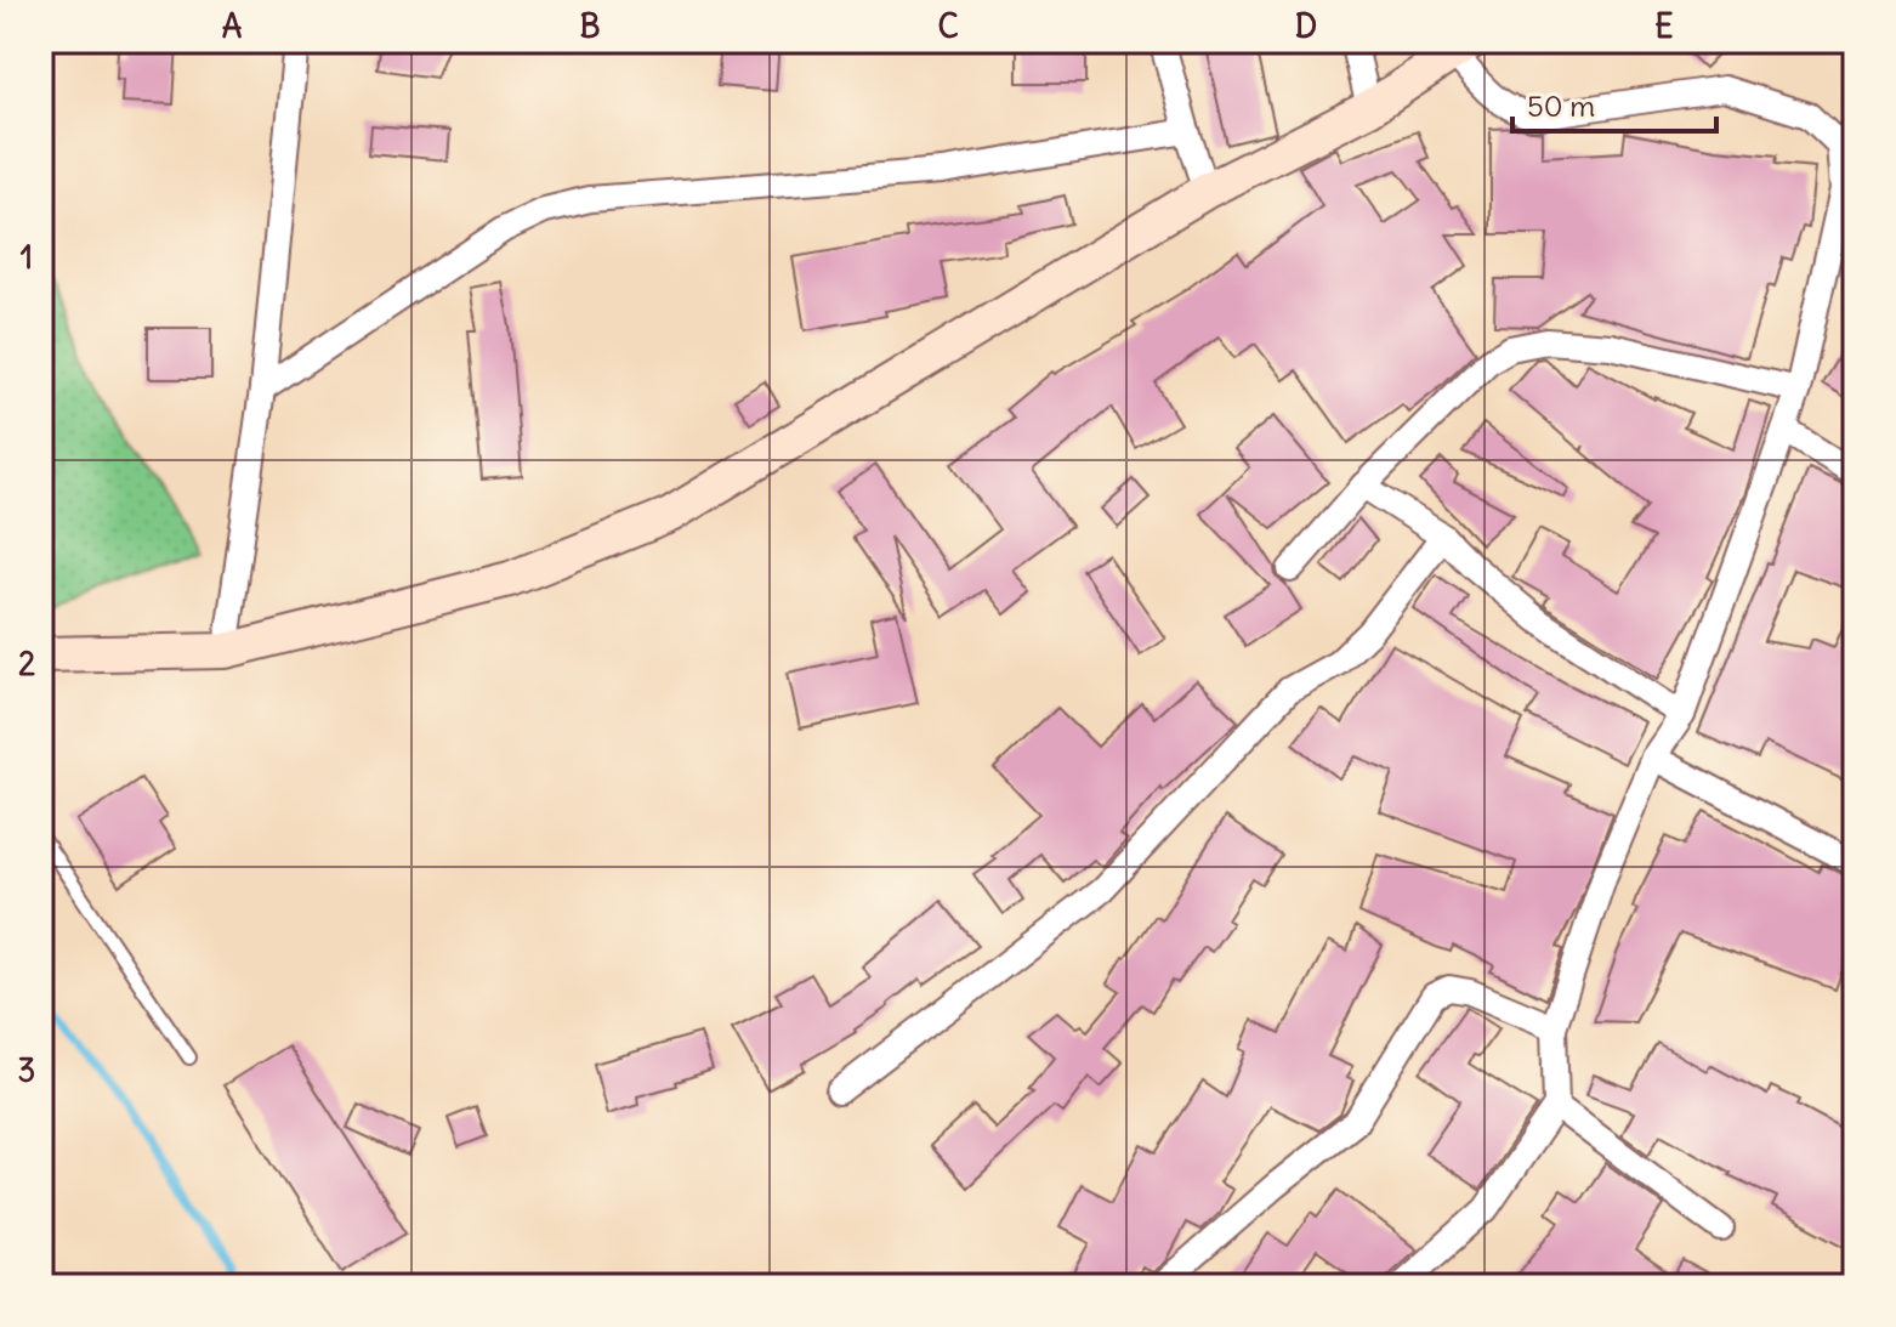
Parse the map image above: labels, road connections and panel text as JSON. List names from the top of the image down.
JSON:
{
  "scale_bar": "50 m",
  "grid": {
    "columns": [
      "A",
      "B",
      "C",
      "D",
      "E"
    ],
    "rows": ["1", "2", "3"]
  }
}
